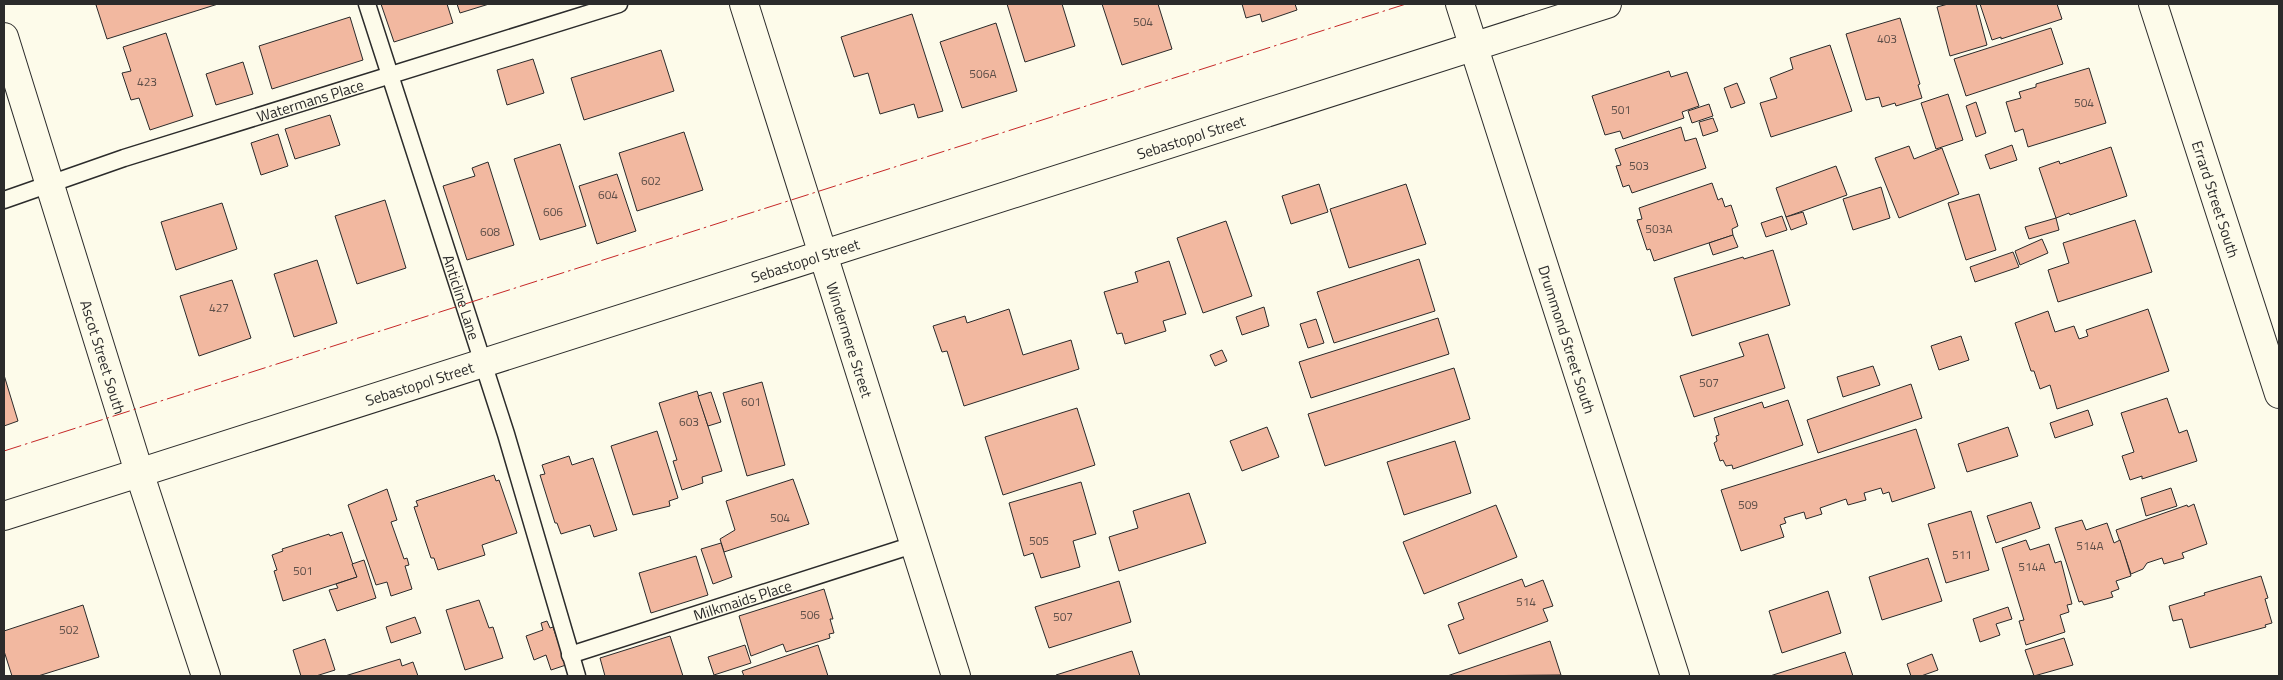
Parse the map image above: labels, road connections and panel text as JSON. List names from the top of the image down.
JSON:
{
  "streets": {
    "street": [
      "Sebastopol Street",
      "Errard Street South",
      "Windermere Street",
      "Drummond Street South",
      "Ascot Street South"
    ],
    "lane": ["Watermans Place", "Anticline Lane", "Milkmaids Place"]
  },
  "crossings": [
    ["Watermans Place", "Anticline Lane"],
    ["Watermans Place", "Ascot Street South"],
    ["Sebastopol Street", "Anticline Lane"],
    ["Sebastopol Street", "Windermere Street"],
    ["Sebastopol Street", "Drummond Street South"],
    ["Sebastopol Street", "Ascot Street South"],
    ["Anticline Lane", "Milkmaids Place"],
    ["Windermere Street", "Milkmaids Place"]
  ],
  "house_numbers": [
    "504",
    "403",
    "506A",
    "423",
    "504",
    "501",
    "503",
    "602",
    "604",
    "606",
    "503A",
    "608",
    "427",
    "507",
    "601",
    "603",
    "509",
    "504",
    "505",
    "514A",
    "511",
    "514A",
    "501",
    "514",
    "506",
    "507",
    "502"
  ]
}
